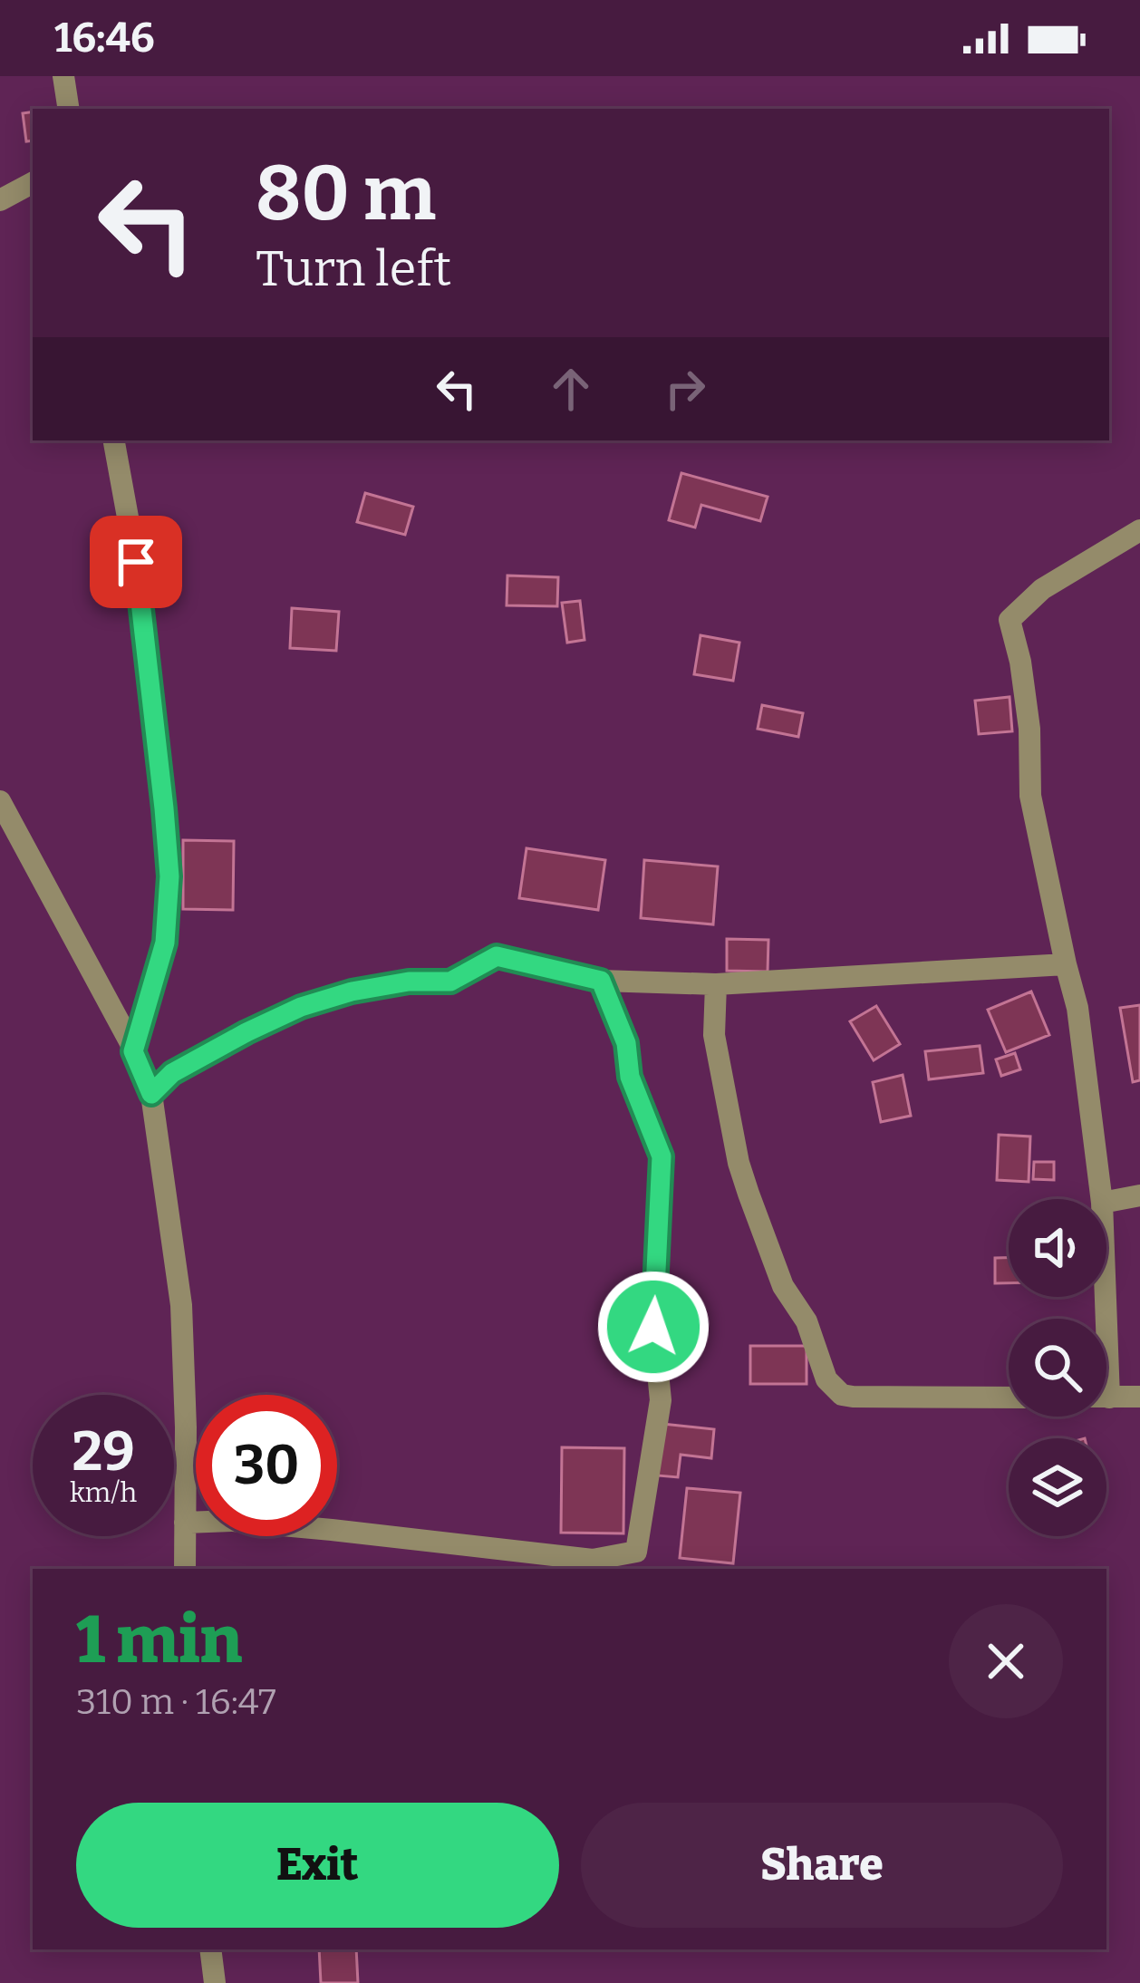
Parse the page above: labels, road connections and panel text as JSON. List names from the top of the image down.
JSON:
{
  "page": {
    "status": "16:46",
    "turn": ["80 m", "Turn left"],
    "speed": "29 km/h",
    "limit": "30",
    "heading": ["1 min", "310 m · 16:47"],
    "buttons": ["Exit", "Share"]
  }
}
